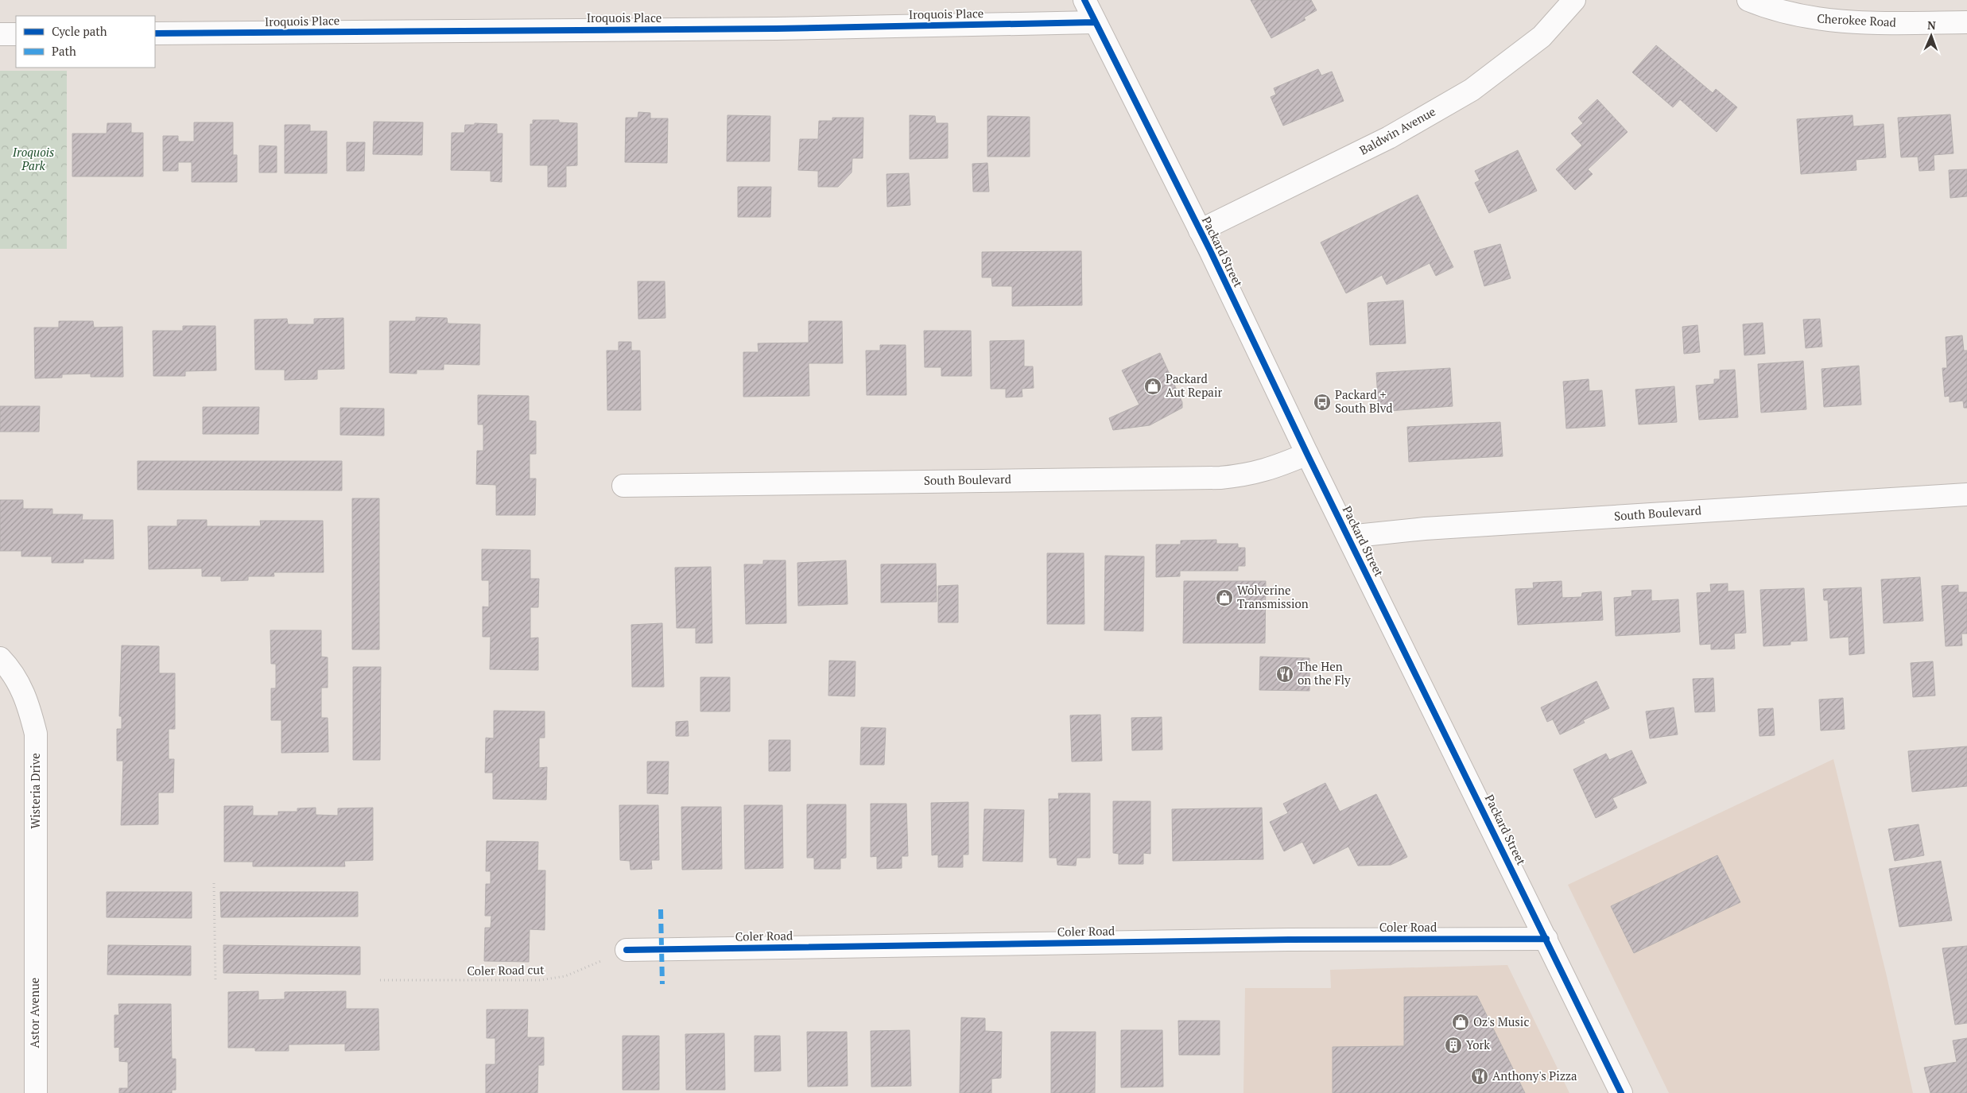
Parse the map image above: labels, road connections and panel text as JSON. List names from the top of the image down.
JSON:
{
  "streets": {
    "street": [
      "Iroquois Place",
      "Cherokee Road",
      "Baldwin Avenue",
      "Packard Street",
      "South Boulevard",
      "Wisteria Drive",
      "Coler Road",
      "Astor Avenue"
    ],
    "path": ["Coler Road cut"]
  },
  "crossings": [
    ["Iroquois Place", "Packard Street"],
    ["Baldwin Avenue", "Packard Street"],
    ["Packard Street", "South Boulevard"],
    ["Packard Street", "Coler Road"],
    ["Wisteria Drive", "Astor Avenue"],
    ["Coler Road", "Coler Road cut"]
  ],
  "parks": ["Iroquois Park"],
  "places": {
    "shop": ["Packard Aut Repair", "Wolverine Transmission", "Oz's Music"],
    "bus stop": ["Packard + South Blvd"],
    "restaurant": ["The Hen on the Fly", "Anthony's Pizza"],
    "building": ["York"]
  },
  "legend": ["Cycle path", "Path"],
  "north": "top"
}
